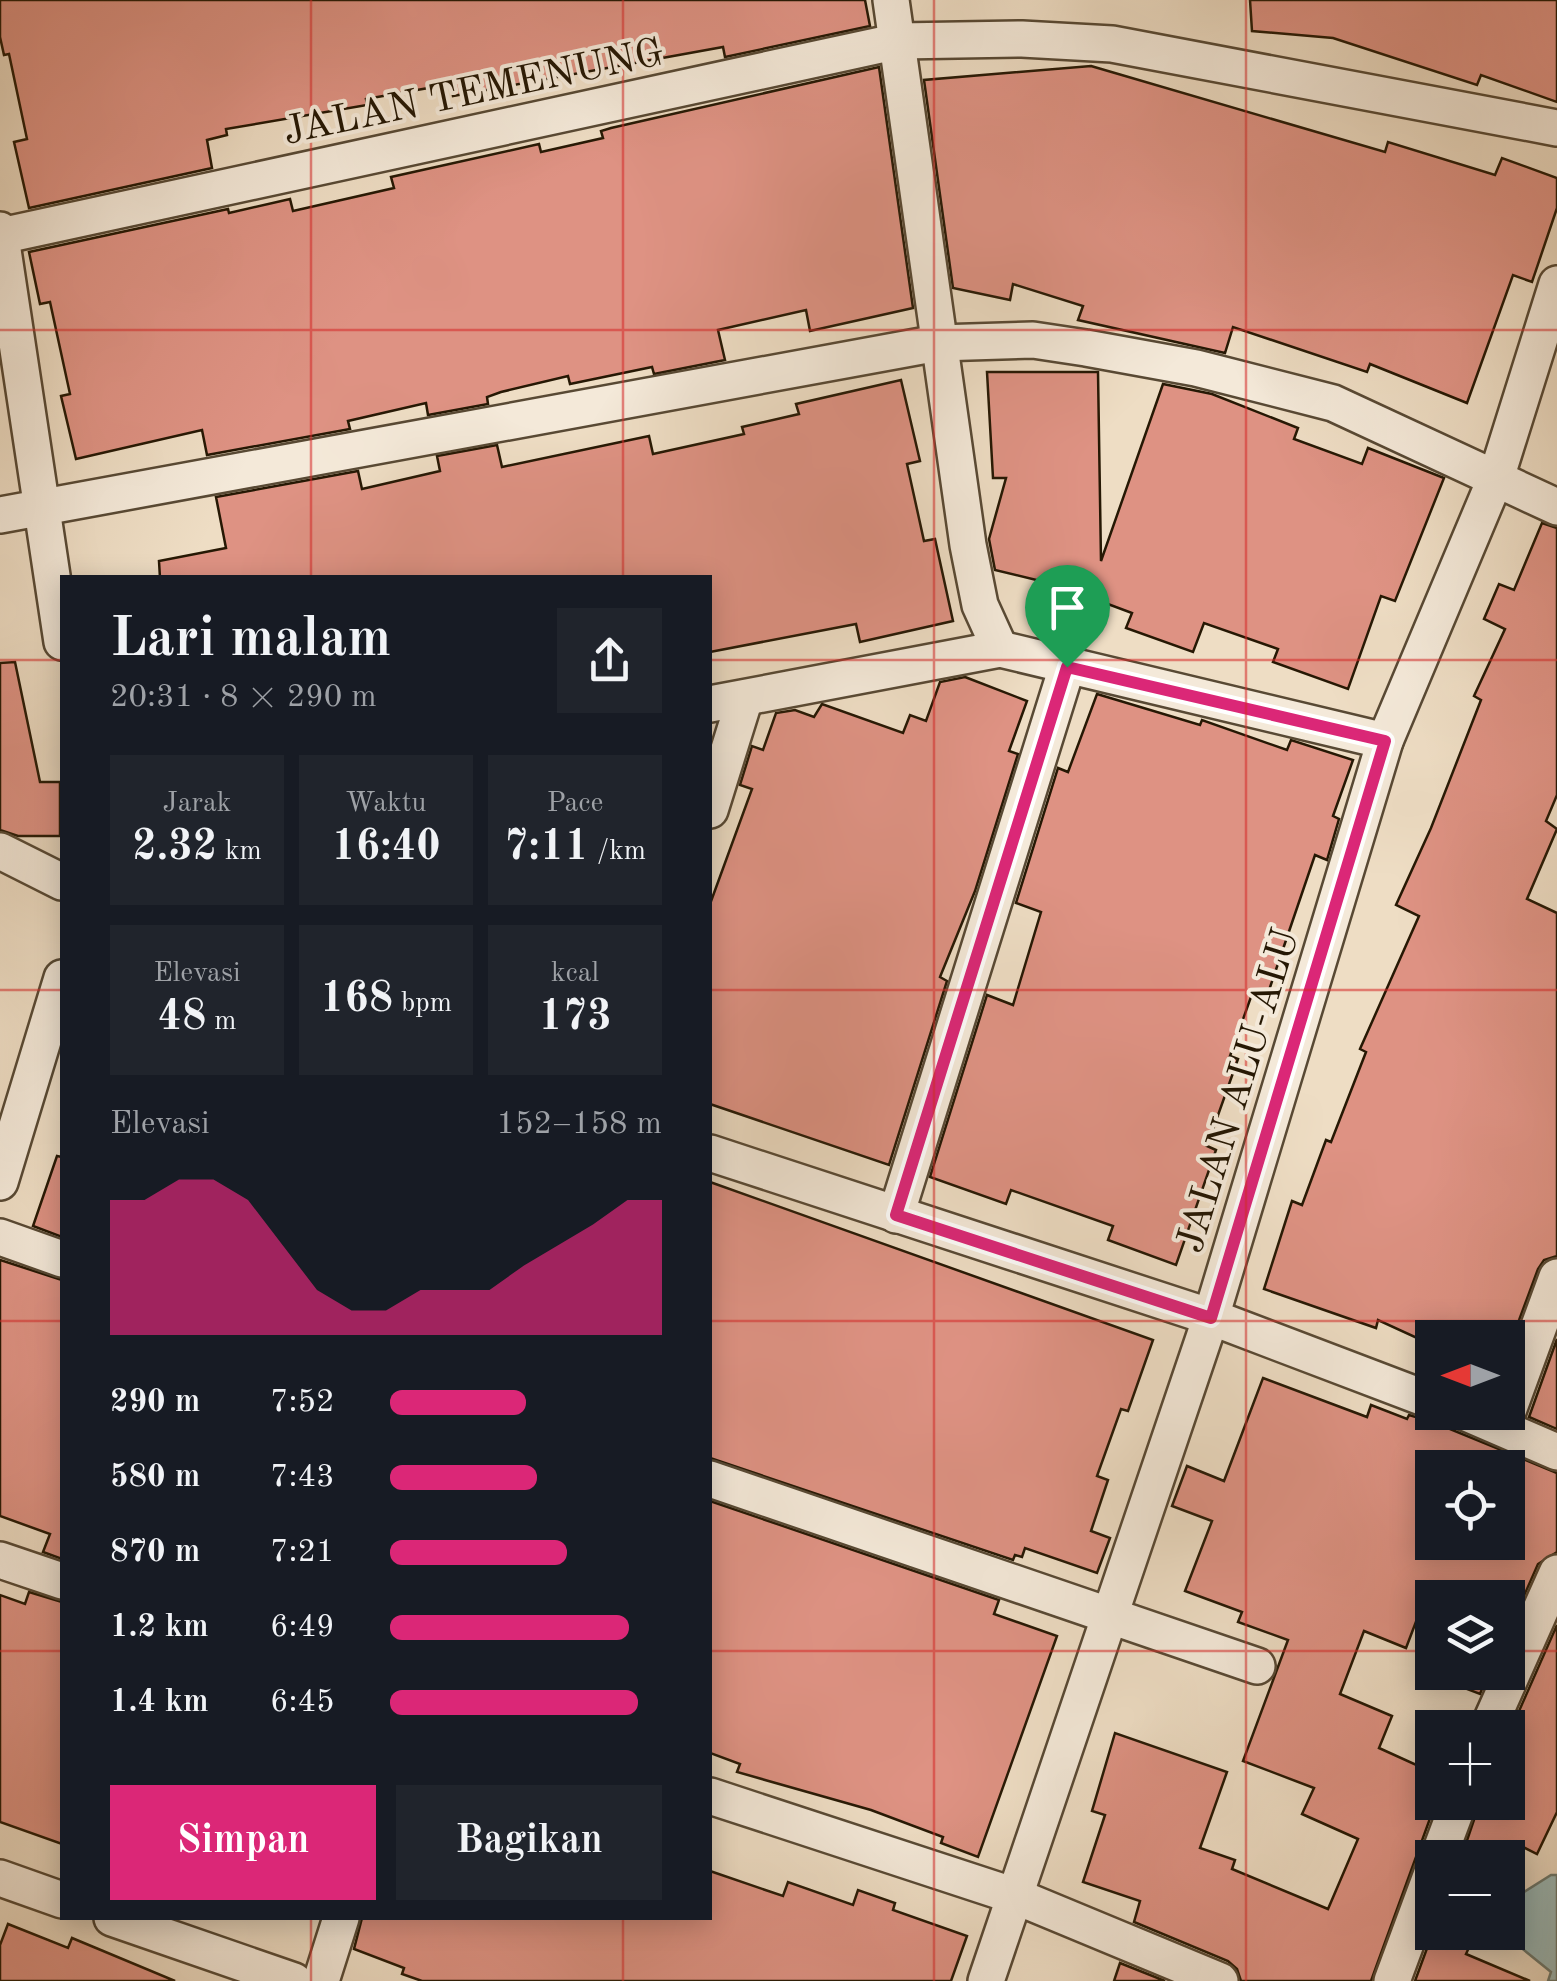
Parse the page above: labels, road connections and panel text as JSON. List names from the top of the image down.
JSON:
{
  "streets": {
    "street": ["JALAN TEMENUNG", "JALAN ALU-ALU"]
  },
  "north": "left",
  "page": {
    "heading": ["Lari malam", "20:31 · 8 × 290 m"],
    "stats": [
      ["Jarak", "2.32 km"],
      ["Waktu", "16:40"],
      ["Pace", "7:11 /km"],
      ["Elevasi", "48 m"],
      ["168 bpm"],
      ["kcal", "173"]
    ],
    "chart": ["Elevasi", "152–158 m"],
    "map_buttons": ["+", "−"],
    "list": [
      {
        "name": "290 m",
        "note": "7:52"
      },
      {
        "name": "580 m",
        "note": "7:43"
      },
      {
        "name": "870 m",
        "note": "7:21"
      },
      {
        "name": "1.2 km",
        "note": "6:49"
      },
      {
        "name": "1.4 km",
        "note": "6:45"
      }
    ],
    "buttons": ["Simpan", "Bagikan"]
  }
}
